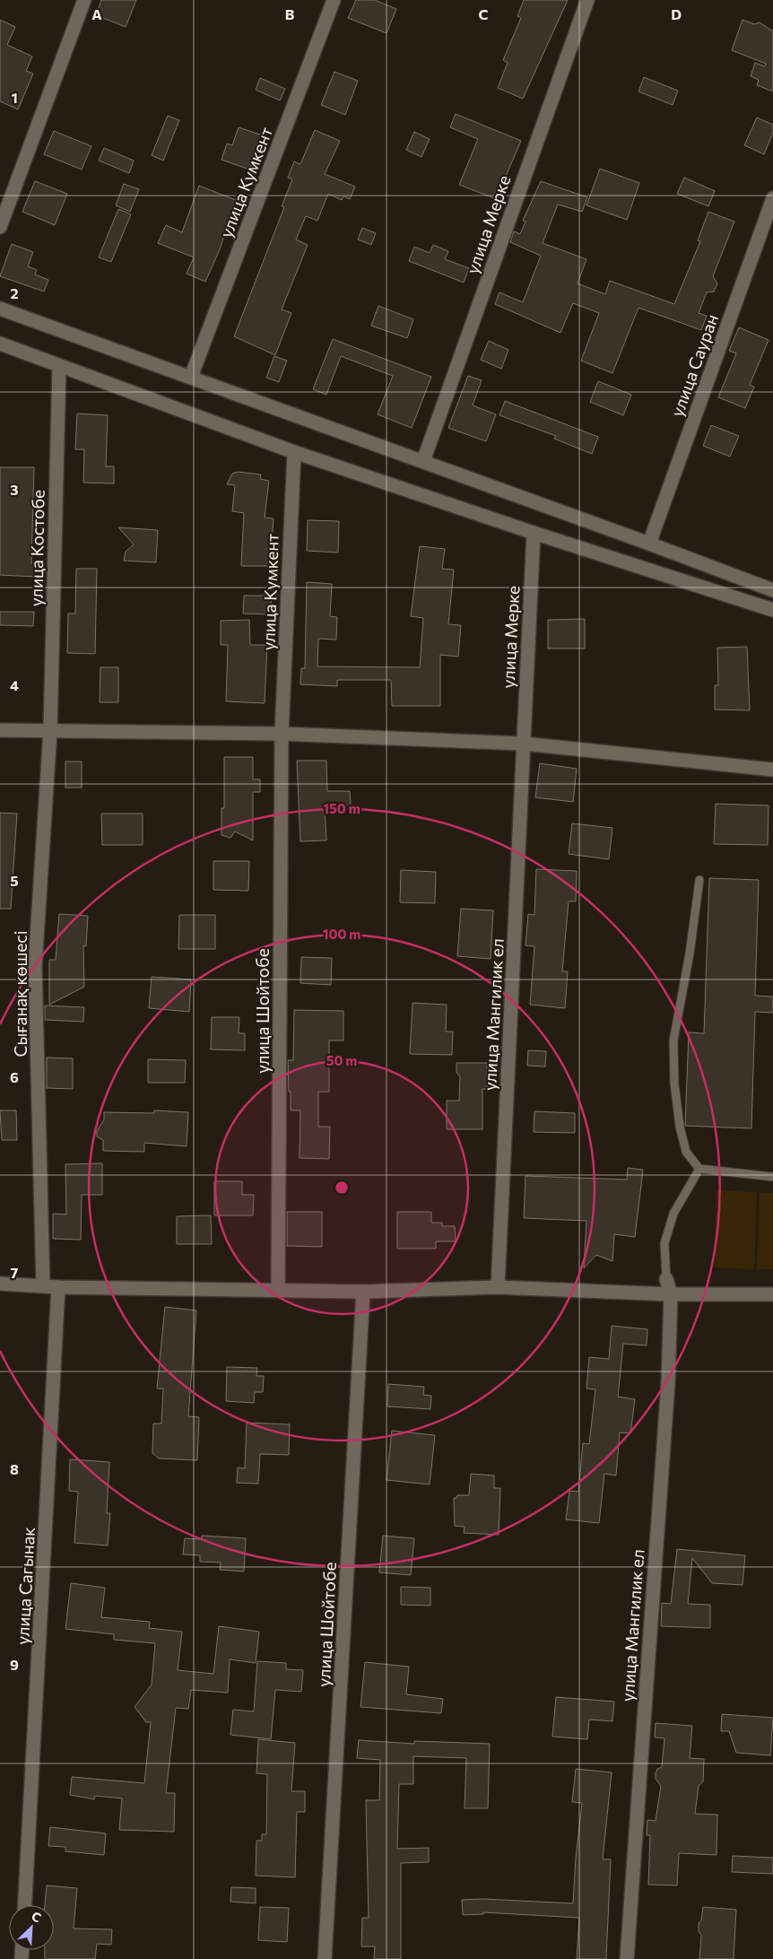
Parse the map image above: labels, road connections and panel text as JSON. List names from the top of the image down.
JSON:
{
  "streets": {
    "street": [
      "улица Кумкент",
      "улица Мерке",
      "улица Сауран",
      "улица Костобе",
      "Сығанақ көшесі",
      "улица Шойтобе",
      "улица Мангилик ел",
      "улица Сагынак"
    ]
  },
  "crossings": [
    ["улица Кумкент", "улица Шойтобе"],
    ["улица Мерке", "улица Мангилик ел"],
    ["улица Костобе", "Сығанақ көшесі"]
  ],
  "north": "top right",
  "grid": {
    "columns": [
      "A",
      "B",
      "C",
      "D"
    ],
    "rows": [
      "1",
      "2",
      "3",
      "4",
      "5",
      "6",
      "7",
      "8",
      "9"
    ]
  },
  "rings": ["150 m", "100 m", "50 m"]
}
